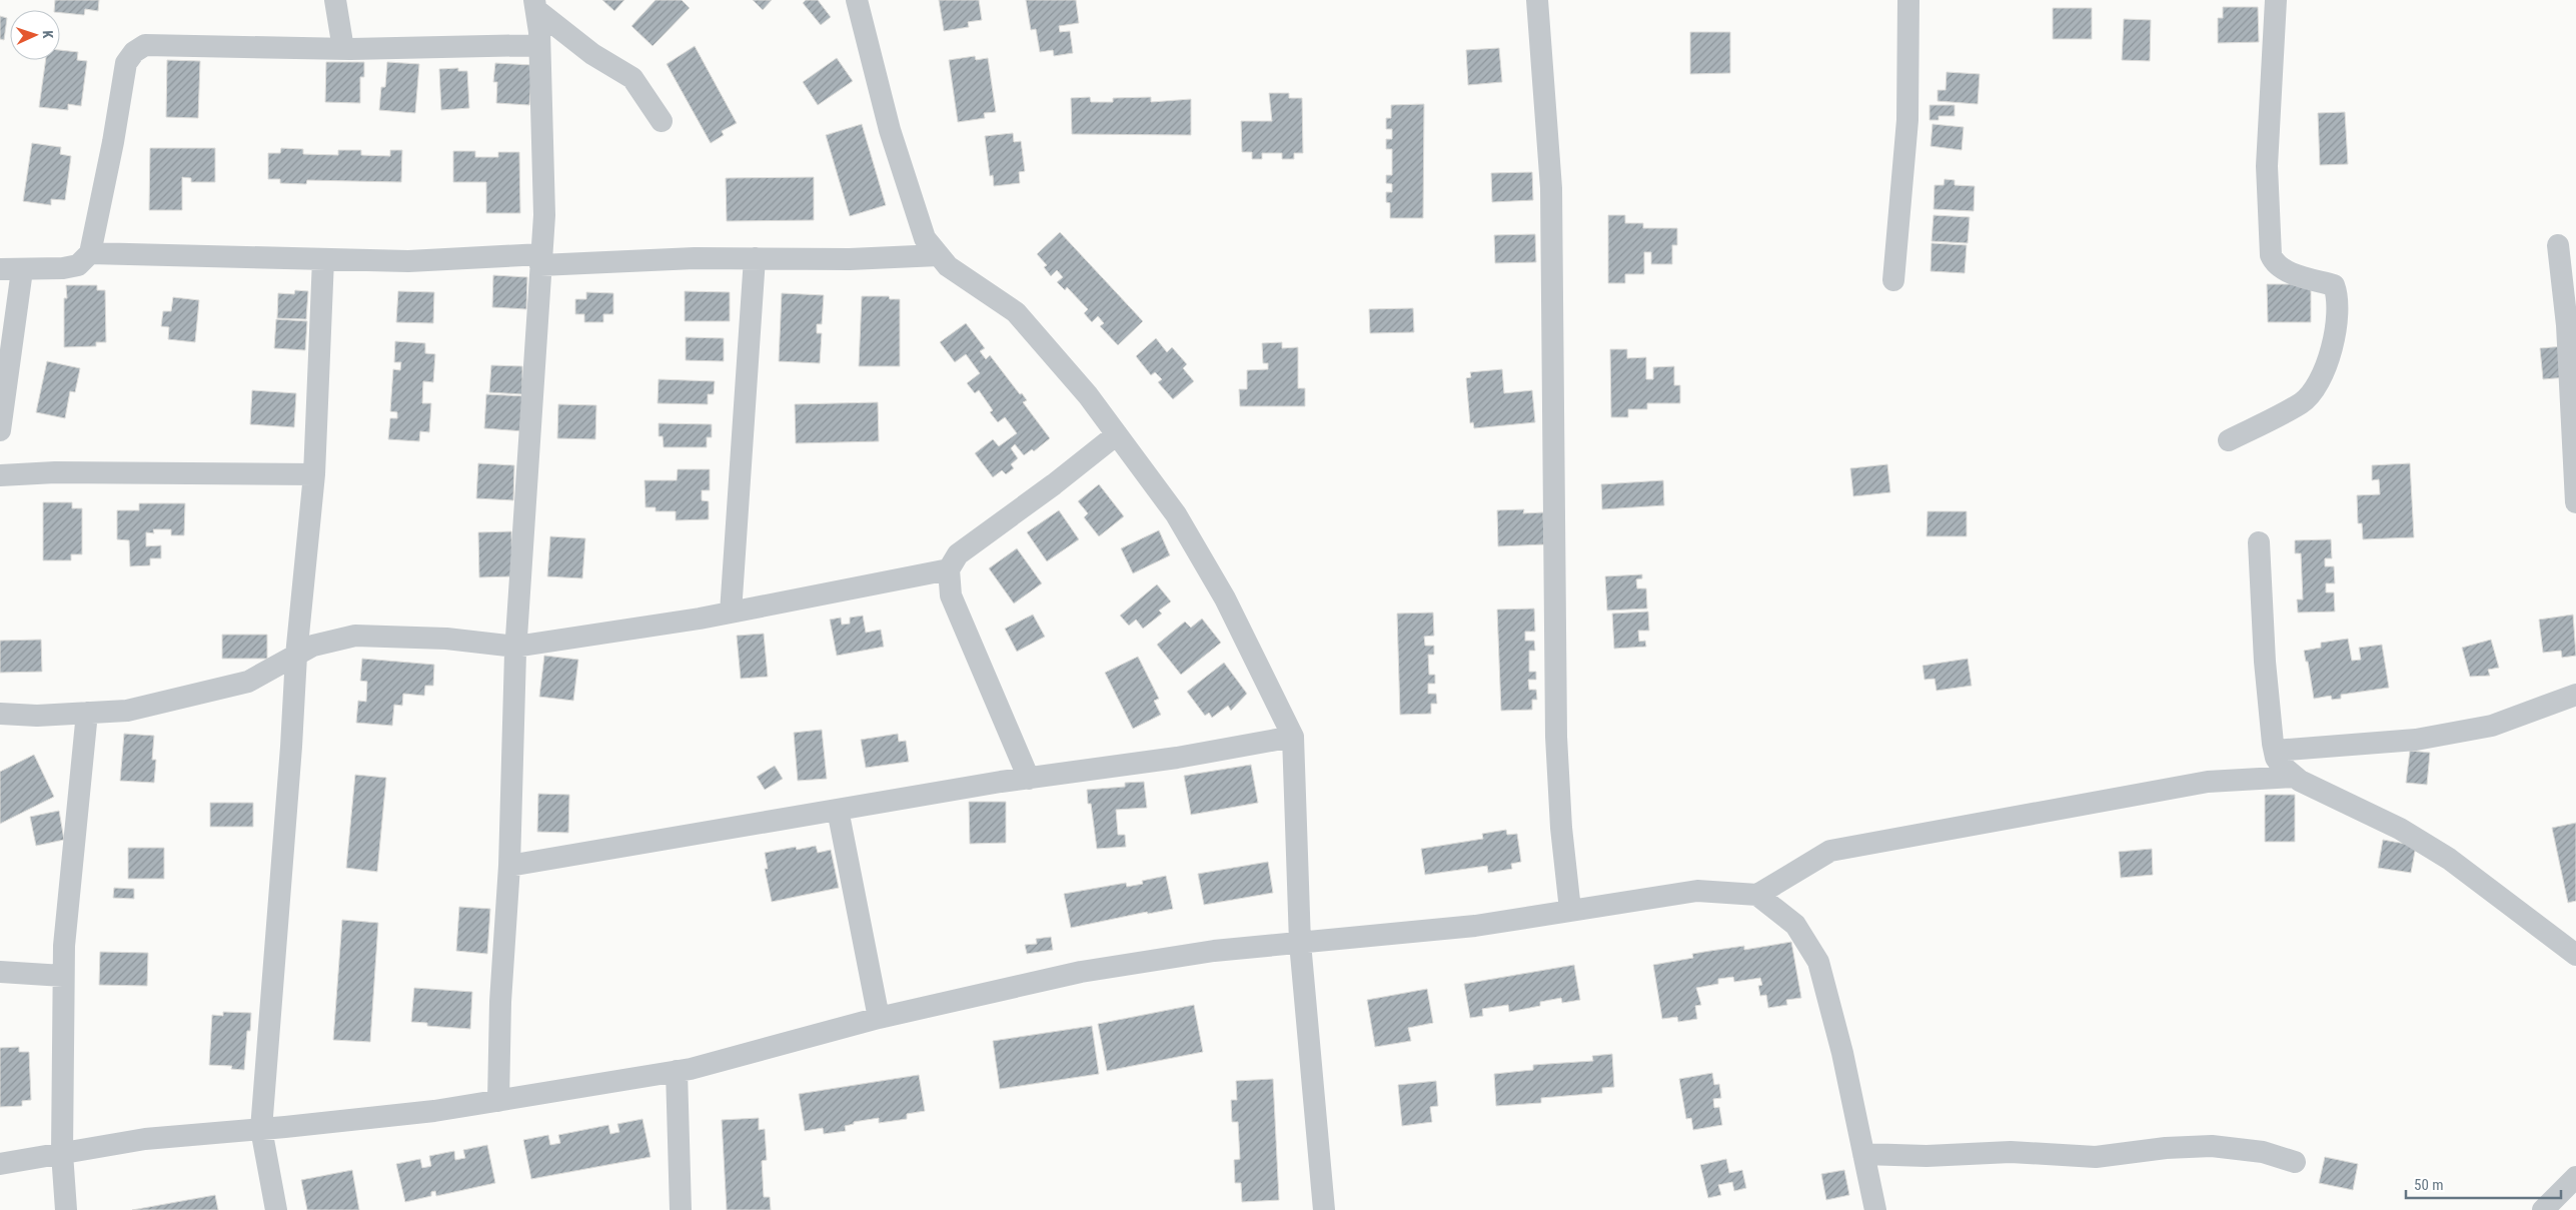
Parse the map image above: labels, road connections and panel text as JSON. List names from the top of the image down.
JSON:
{
  "scale_bar": "50 m",
  "north": "right"
}
